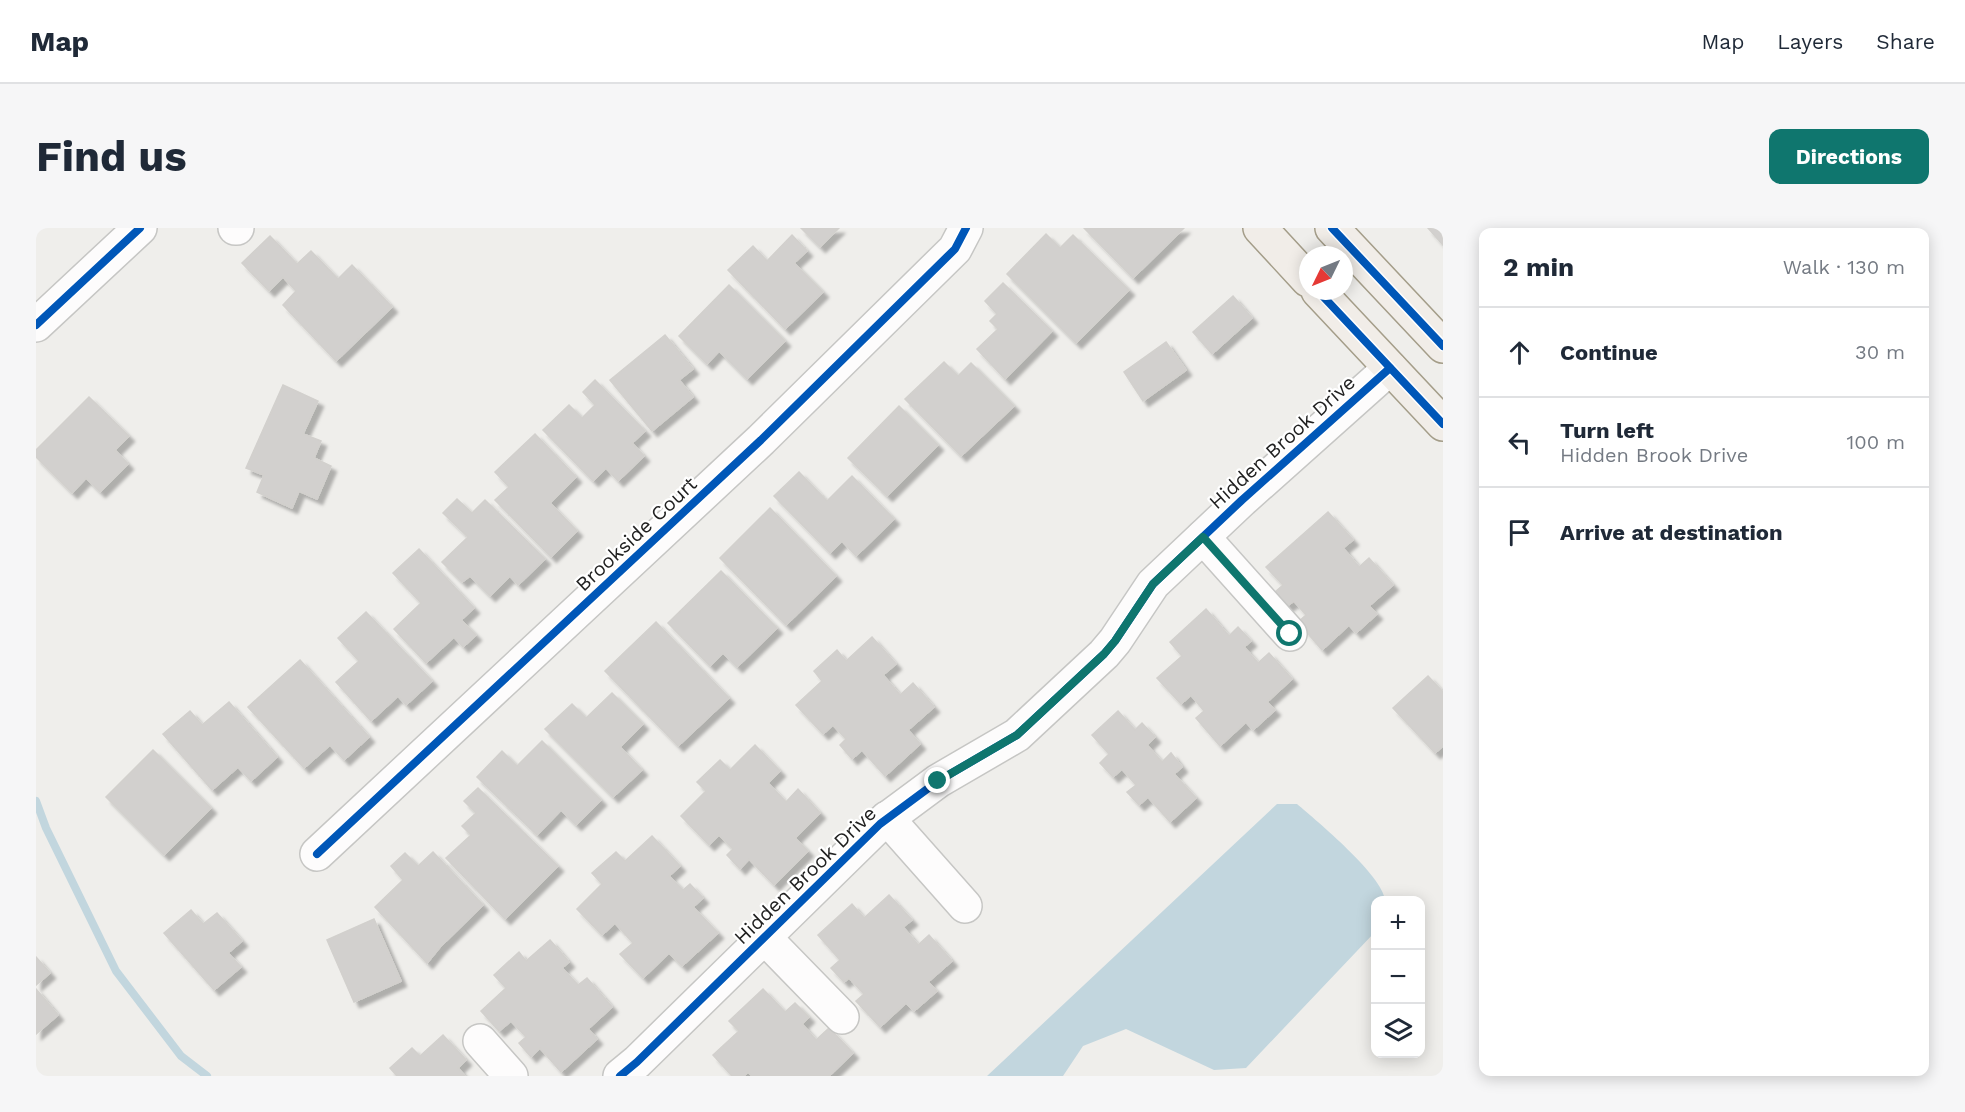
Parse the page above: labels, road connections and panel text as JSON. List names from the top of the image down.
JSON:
{
  "streets": {
    "street": ["Hidden Brook Drive", "Brookside Court"]
  },
  "north": "bottom left",
  "page": {
    "header": "Map",
    "nav": ["Map", "Layers", "Share"],
    "buttons": "Directions",
    "title": "Find us",
    "heading": ["2 min", "Walk · 130 m"],
    "list": [
      ["Continue", "30 m"],
      ["Turn left", "Hidden Brook Drive", "100 m"],
      "Arrive at destination"
    ],
    "map_buttons": ["+", "−"]
  }
}
